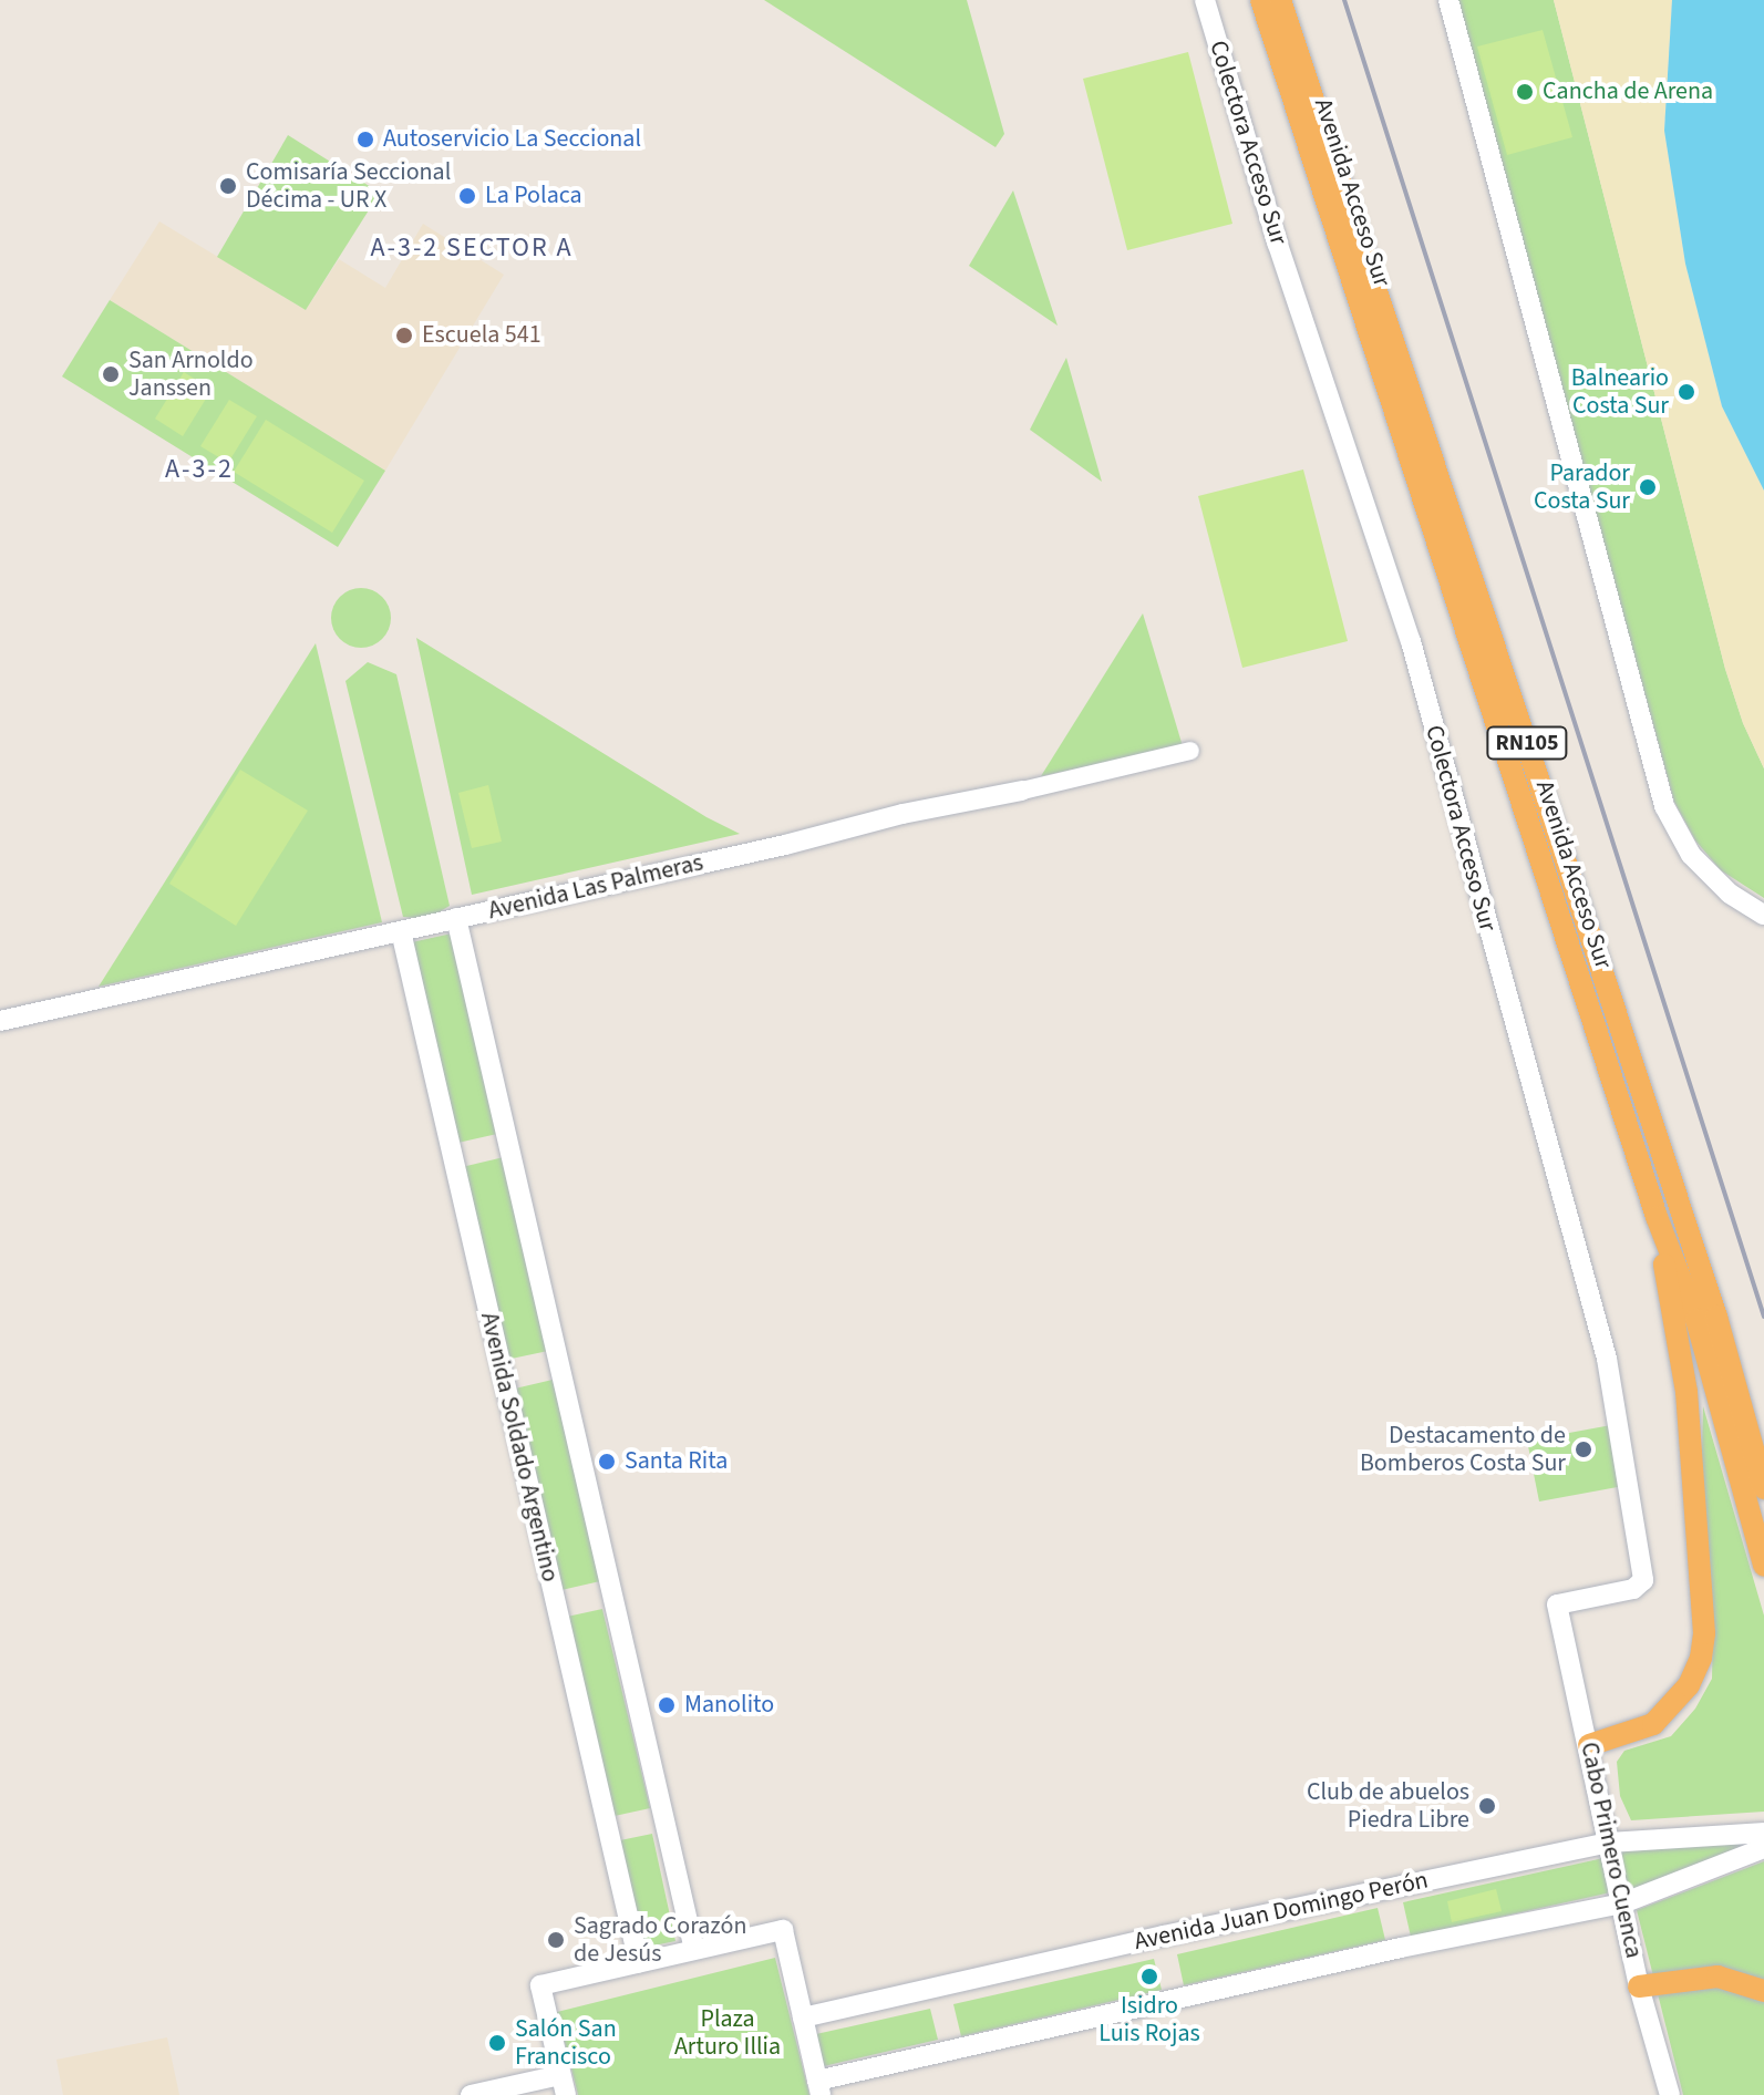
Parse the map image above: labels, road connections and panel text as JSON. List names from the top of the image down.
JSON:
{
  "streets": {
    "highway": ["Avenida Acceso Sur", "RN105"],
    "main road": [
      "Colectora Acceso Sur",
      "Avenida Las Palmeras",
      "Avenida Soldado Argentino",
      "Cabo Primero Cuenca",
      "Avenida Juan Domingo Perón"
    ]
  },
  "crossings": [
    ["Colectora Acceso Sur", "Cabo Primero Cuenca"],
    ["Avenida Las Palmeras", "Avenida Soldado Argentino"],
    ["Cabo Primero Cuenca", "Avenida Juan Domingo Perón"]
  ],
  "districts": ["A-3-2 SECTOR A", "A-3-2"],
  "parks": ["Plaza Arturo Illia"],
  "places": [
    "Cancha de Arena",
    "Autoservicio La Seccional",
    "Comisaría Seccional Décima - UR X",
    "La Polaca",
    "Escuela 541",
    "San Arnoldo Janssen",
    "Balneario Costa Sur",
    "Parador Costa Sur",
    "Destacamento de Bomberos Costa Sur",
    "Santa Rita",
    "Manolito",
    "Club de abuelos Piedra Libre",
    "Sagrado Corazón de Jesús",
    "Isidro Luis Rojas",
    "Salón San Francisco"
  ]
}
